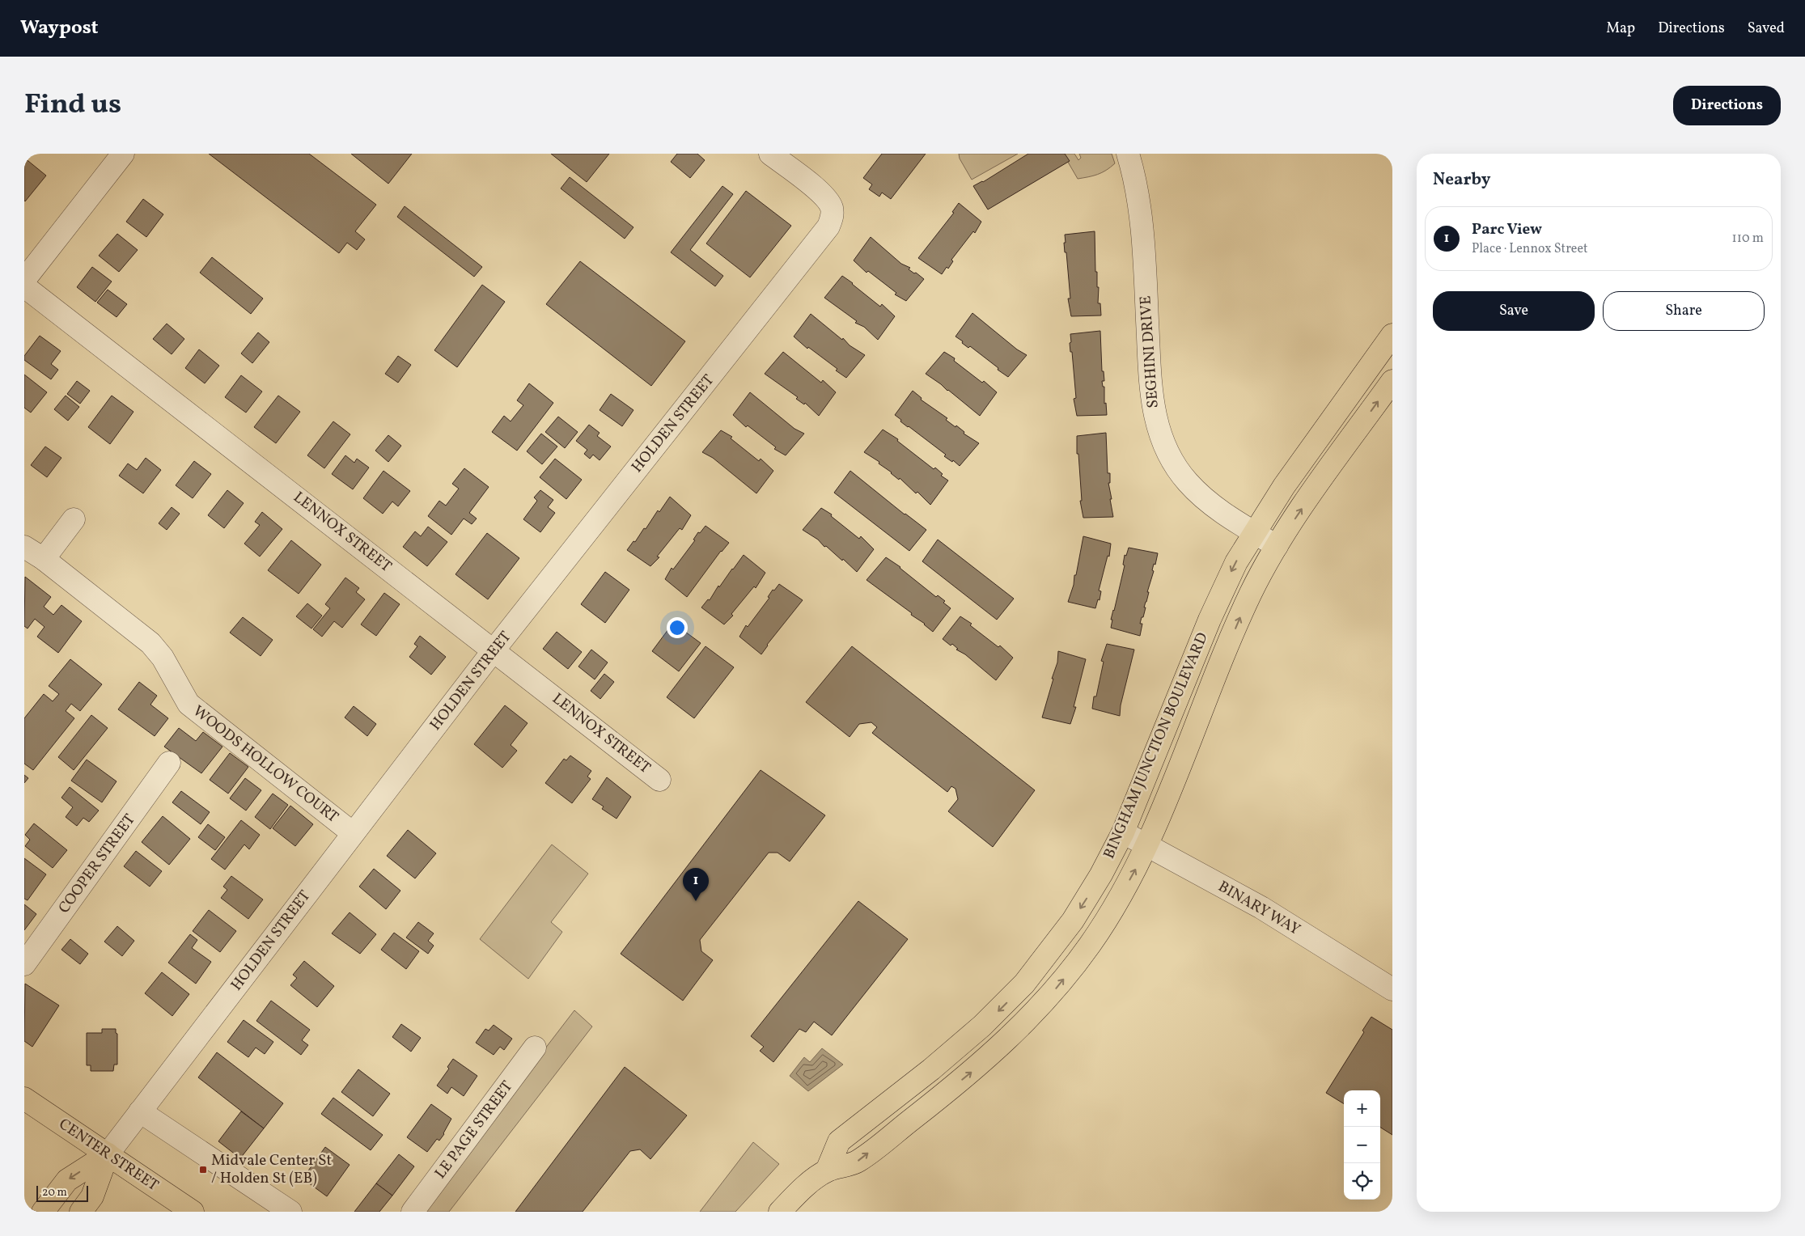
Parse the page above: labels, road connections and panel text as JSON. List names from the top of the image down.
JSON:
{
  "streets": {
    "main road": ["HOLDEN STREET", "BINGHAM JUNCTION BOULEVARD", "CENTER STREET"],
    "street": [
      "SEGHINI DRIVE",
      "LENNOX STREET",
      "WOODS HOLLOW COURT",
      "COOPER STREET",
      "BINARY WAY",
      "LE PAGE STREET"
    ]
  },
  "crossings": [
    ["SEGHINI DRIVE", "BINGHAM JUNCTION BOULEVARD"],
    ["HOLDEN STREET", "LENNOX STREET"],
    ["HOLDEN STREET", "WOODS HOLLOW COURT"],
    ["HOLDEN STREET", "CENTER STREET"],
    ["BINGHAM JUNCTION BOULEVARD", "BINARY WAY"]
  ],
  "places": {
    "transit": ["Midvale Center St / Holden St (EB)"]
  },
  "scale_bar": "20 m",
  "page": {
    "header": "Waypost",
    "nav": ["Map", "Directions", "Saved"],
    "title": "Find us",
    "buttons": [
      "Directions",
      ["Save", "Share"]
    ],
    "heading": "Nearby",
    "list": [
      {
        "mark": "1",
        "name": "Parc View",
        "note": "Place · Lennox Street",
        "value": "110 m"
      }
    ],
    "pins": "1",
    "map_buttons": ["+", "−"],
    "scale": "20 m"
  }
}
